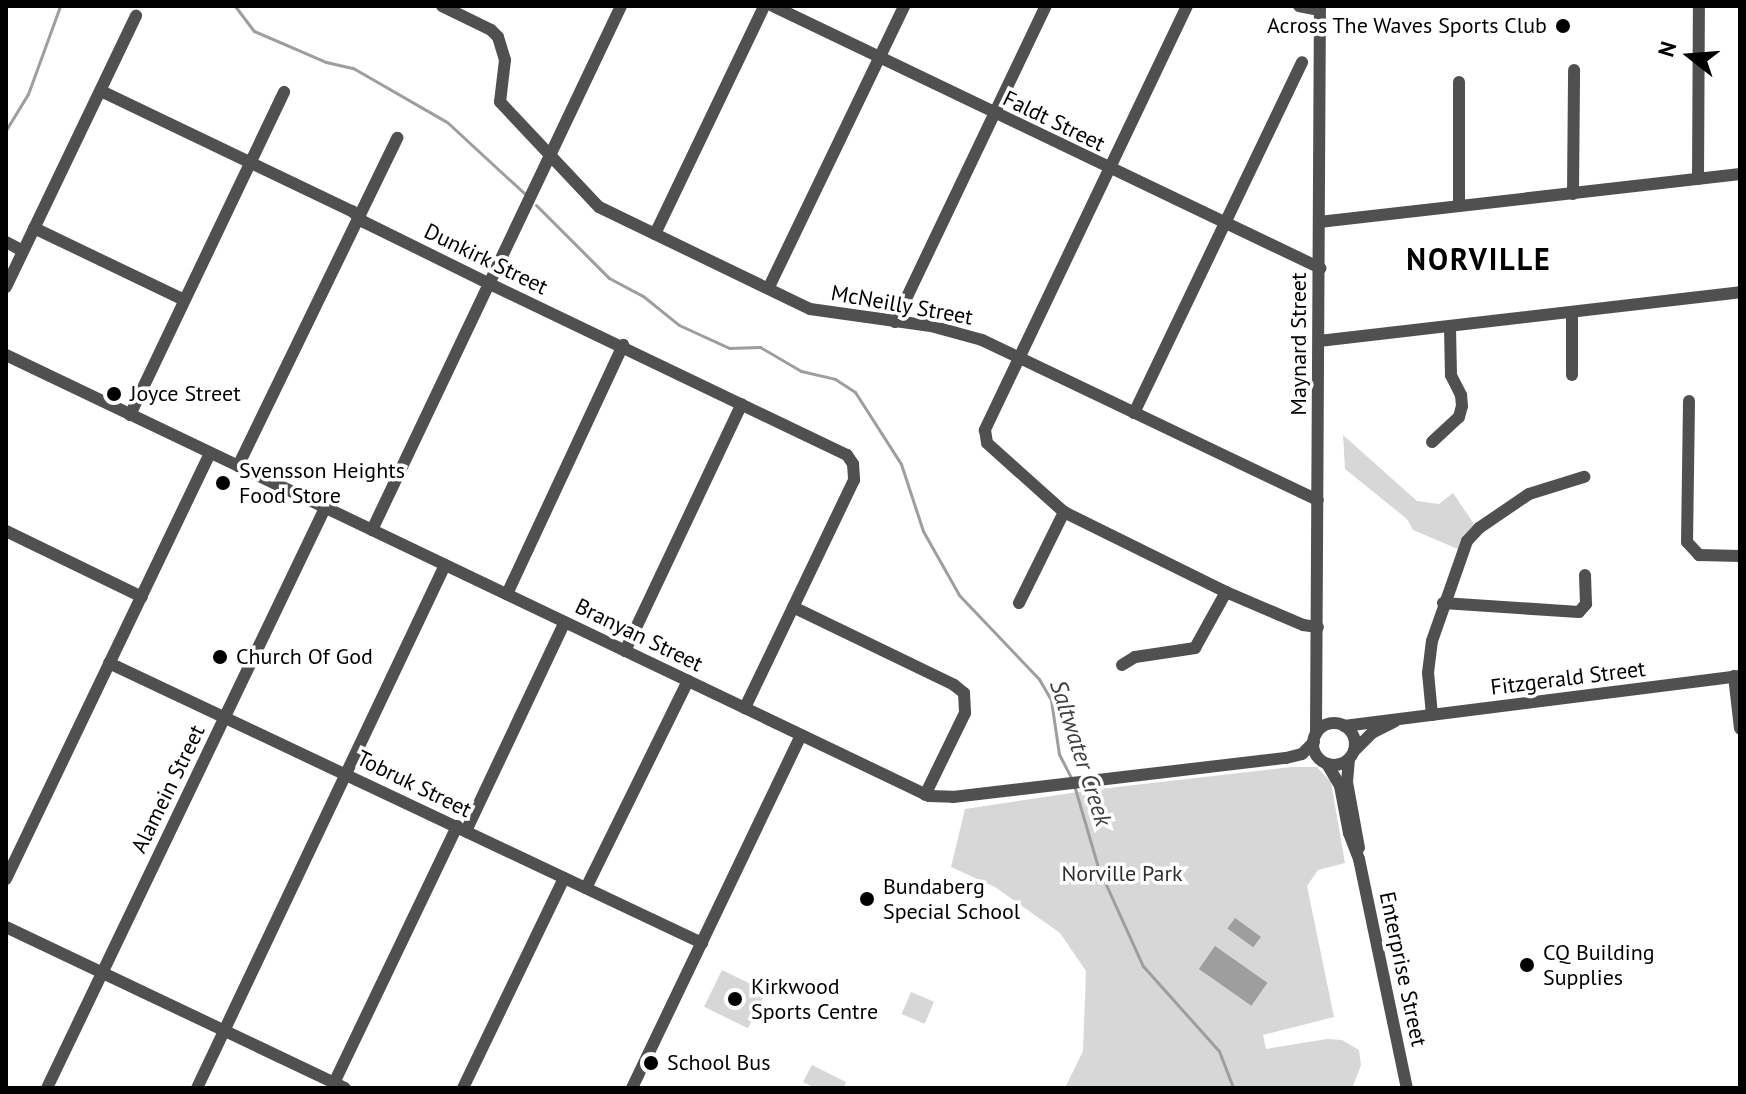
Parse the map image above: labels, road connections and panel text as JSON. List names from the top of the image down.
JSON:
{
  "streets": {
    "street": [
      "Faldt Street",
      "Dunkirk Street",
      "McNeilly Street",
      "Maynard Street",
      "Branyan Street",
      "Fitzgerald Street",
      "Tobruk Street",
      "Alamein Street",
      "Enterprise Street"
    ]
  },
  "crossings": [
    ["Faldt Street", "Maynard Street"],
    ["McNeilly Street", "Maynard Street"],
    ["Maynard Street", "Branyan Street"],
    ["Maynard Street", "Fitzgerald Street"],
    ["Maynard Street", "Enterprise Street"],
    ["Branyan Street", "Fitzgerald Street"],
    ["Branyan Street", "Alamein Street"],
    ["Branyan Street", "Enterprise Street"],
    ["Fitzgerald Street", "Enterprise Street"],
    ["Tobruk Street", "Alamein Street"]
  ],
  "districts": ["NORVILLE"],
  "water": ["Saltwater Creek"],
  "parks": ["Norville Park"],
  "places": [
    "Across The Waves Sports Club",
    "Joyce Street",
    "Svensson Heights Food Store",
    "Church Of God",
    "Bundaberg Special School",
    "CQ Building Supplies",
    "Kirkwood Sports Centre",
    "School Bus"
  ],
  "north": "left"
}
